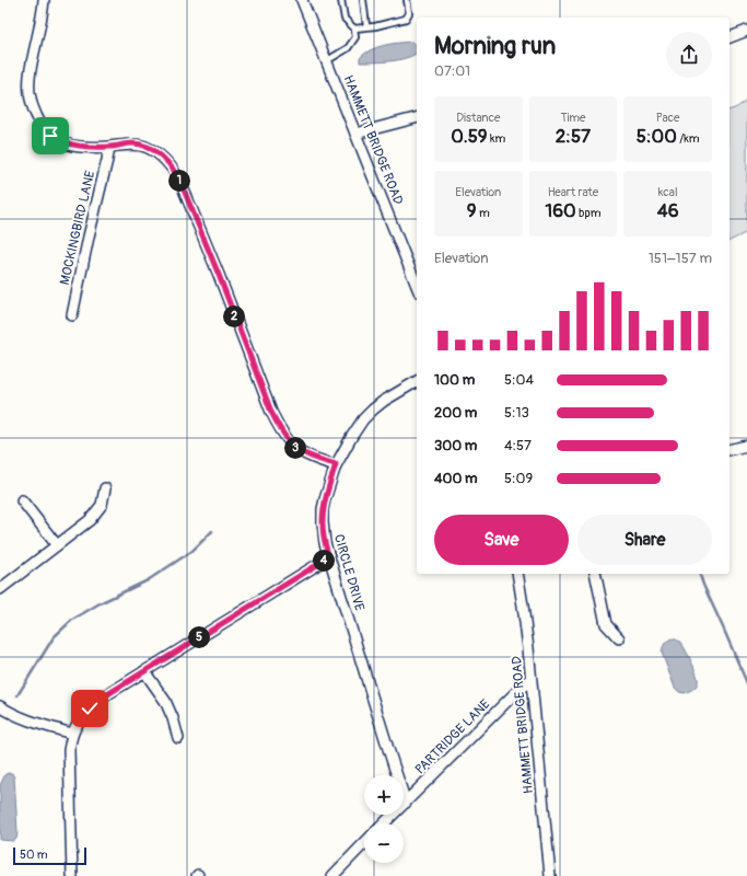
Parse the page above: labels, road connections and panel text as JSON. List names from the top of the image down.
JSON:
{
  "streets": {
    "street": [
      "HAMMETT BRIDGE ROAD",
      "MOCKINGBIRD LANE",
      "CIRCLE DRIVE",
      "PARTRIDGE LANE"
    ]
  },
  "crossings": [
    ["HAMMETT BRIDGE ROAD", "PARTRIDGE LANE"],
    ["CIRCLE DRIVE", "PARTRIDGE LANE"]
  ],
  "scale_bar": "50 m",
  "page": {
    "heading": ["Morning run", "07:01"],
    "stats": [
      ["Distance", "0.59 km"],
      ["Time", "2:57"],
      ["Pace", "5:00 /km"],
      ["Elevation", "9 m"],
      ["Heart rate", "160 bpm"],
      ["kcal", "46"]
    ],
    "pins": [
      "1",
      "2",
      "3",
      "4",
      "5"
    ],
    "chart": ["Elevation", "151–157 m"],
    "list": [
      {
        "name": "100 m",
        "note": "5:04"
      },
      {
        "name": "200 m",
        "note": "5:13"
      },
      {
        "name": "300 m",
        "note": "4:57"
      },
      {
        "name": "400 m",
        "note": "5:09"
      }
    ],
    "buttons": ["Save", "Share"],
    "map_buttons": ["+", "−"],
    "scale": "50 m"
  }
}
